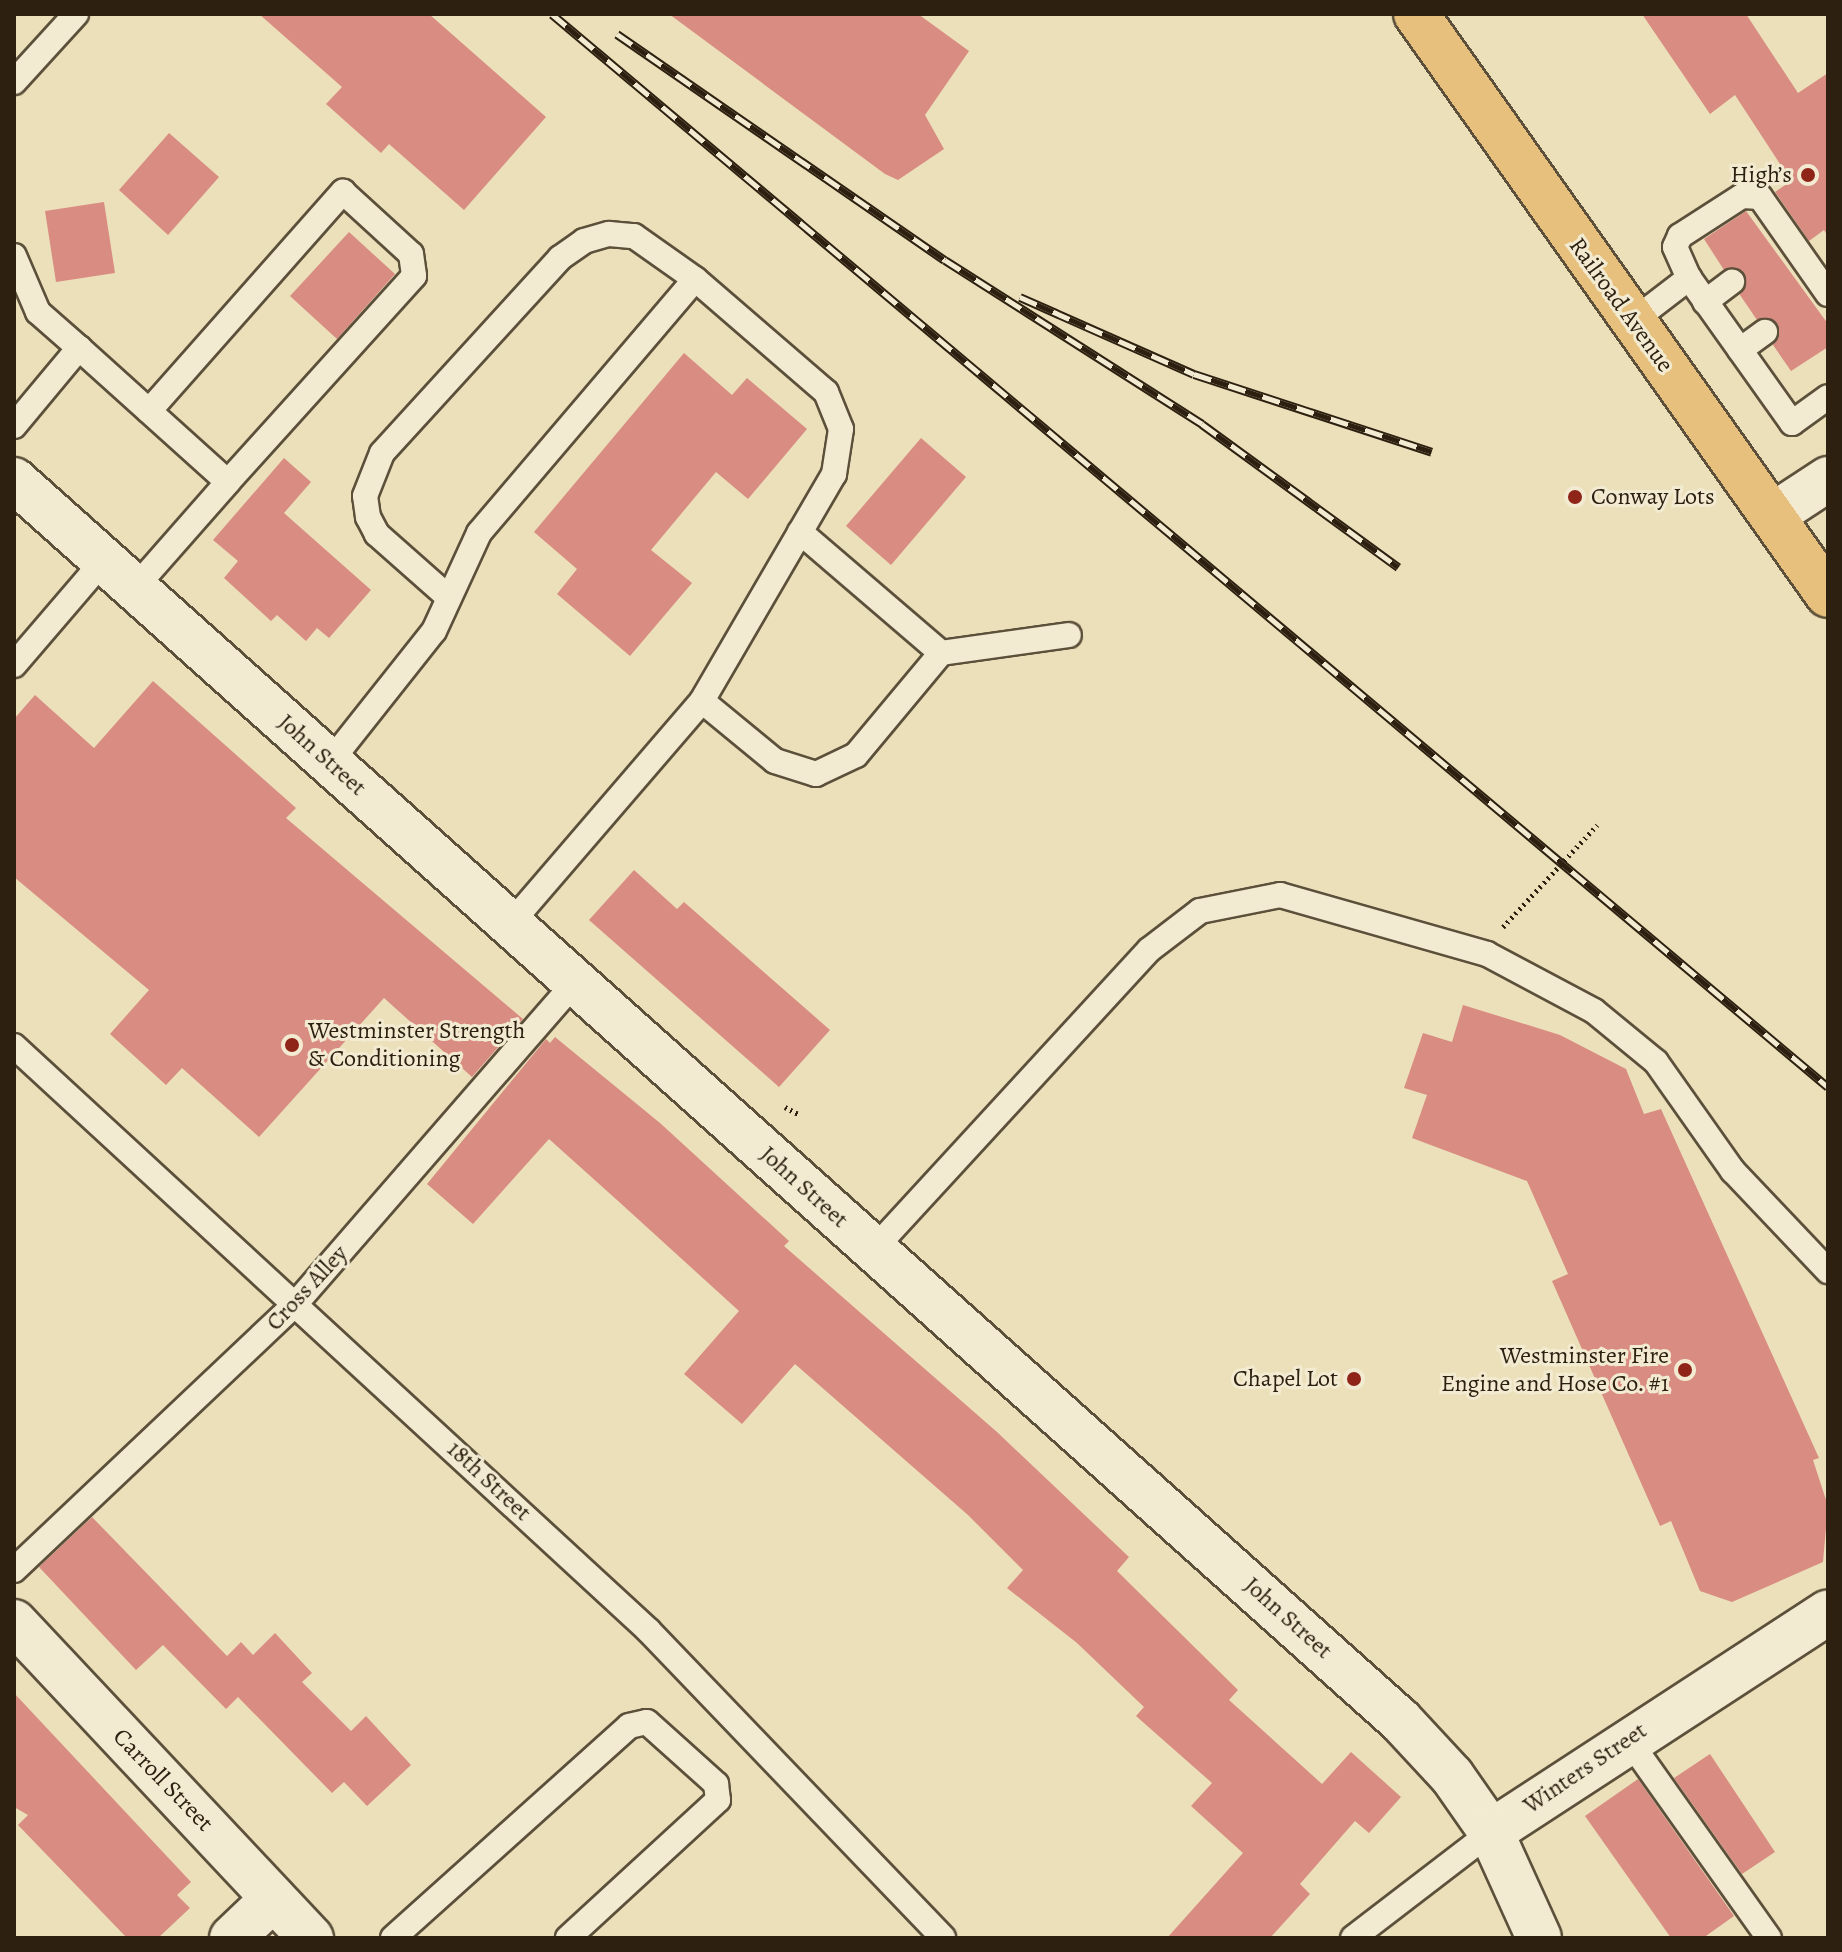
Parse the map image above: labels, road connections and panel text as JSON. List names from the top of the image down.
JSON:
{
  "streets": {
    "highway": ["Railroad Avenue"],
    "street": ["John Street", "Winters Street", "Carroll Street"],
    "lane": ["Cross Alley", "18th Street"]
  },
  "crossings": [
    ["John Street", "Cross Alley"],
    ["John Street", "Winters Street"],
    ["Cross Alley", "18th Street"]
  ],
  "places": [
    "High’s",
    "Conway Lots",
    "Westminster Strength & Conditioning",
    "Westminster Fire Engine and Hose Co. #1",
    "Chapel Lot"
  ]
}
